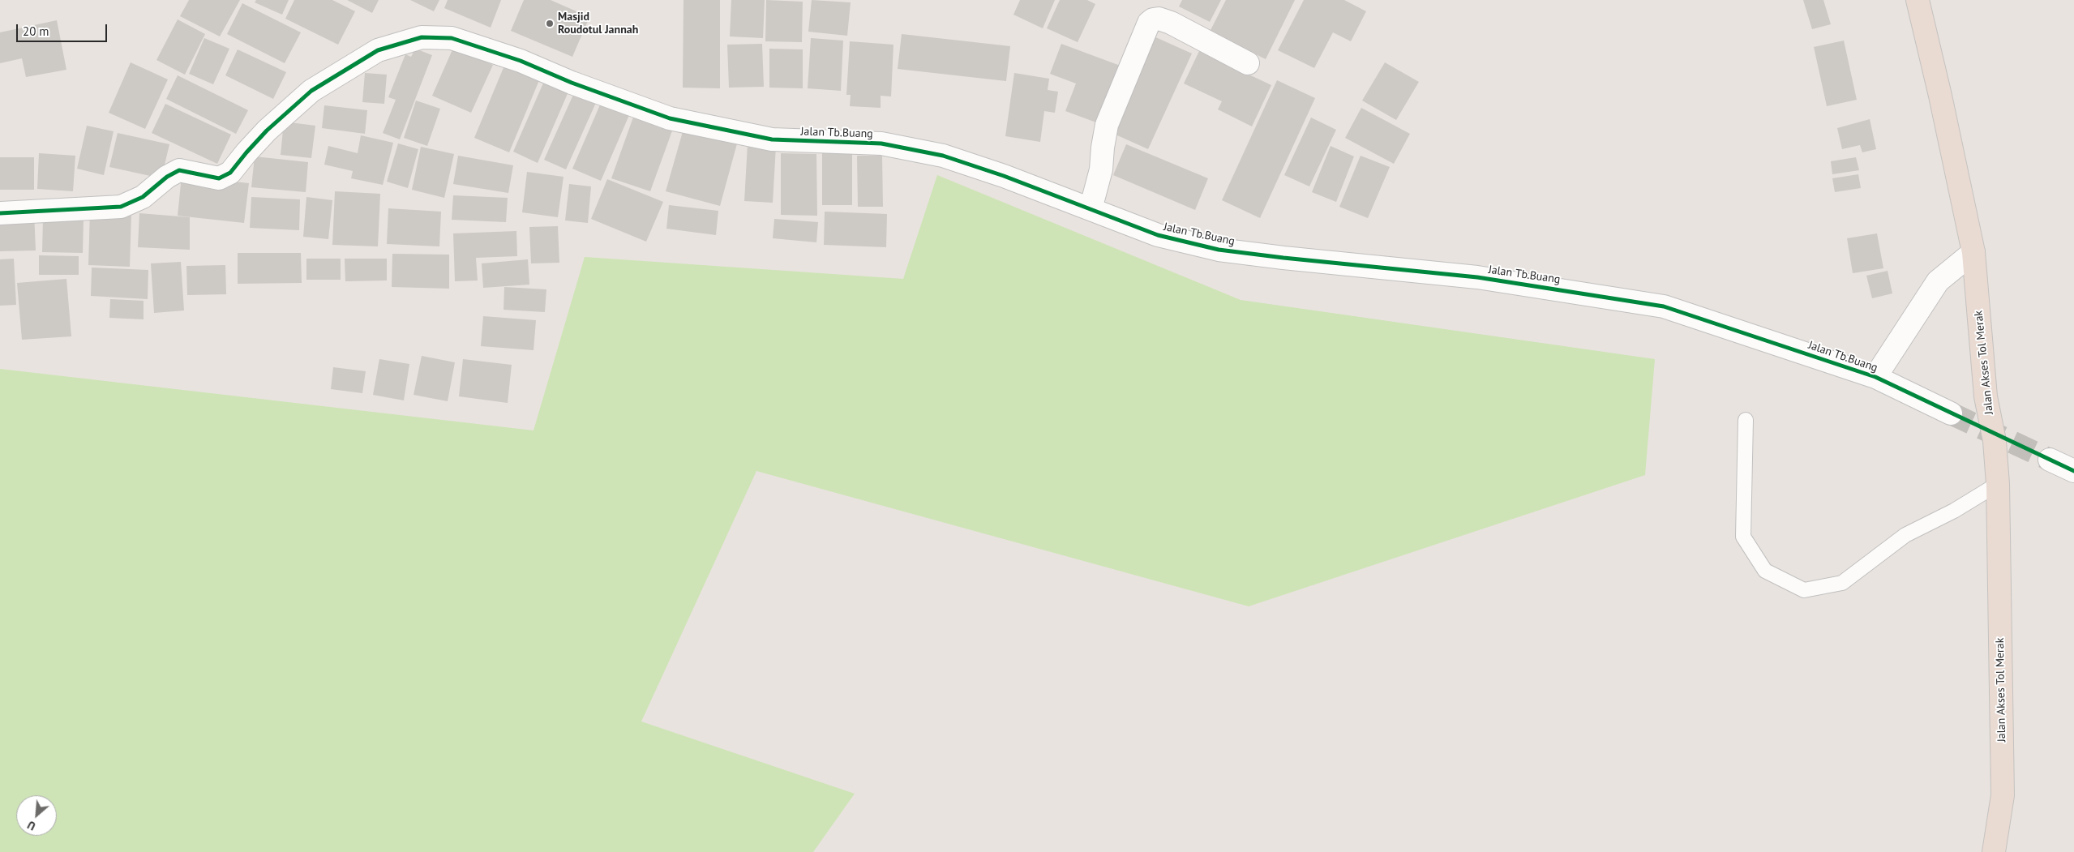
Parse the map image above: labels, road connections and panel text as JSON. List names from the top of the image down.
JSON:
{
  "streets": {
    "highway": ["Jalan Akses Tol Merak"],
    "street": ["Jalan Tb.Buang"]
  },
  "places": ["Masjid Roudotul Jannah"],
  "scale_bar": "20 m",
  "north": "bottom left"
}
